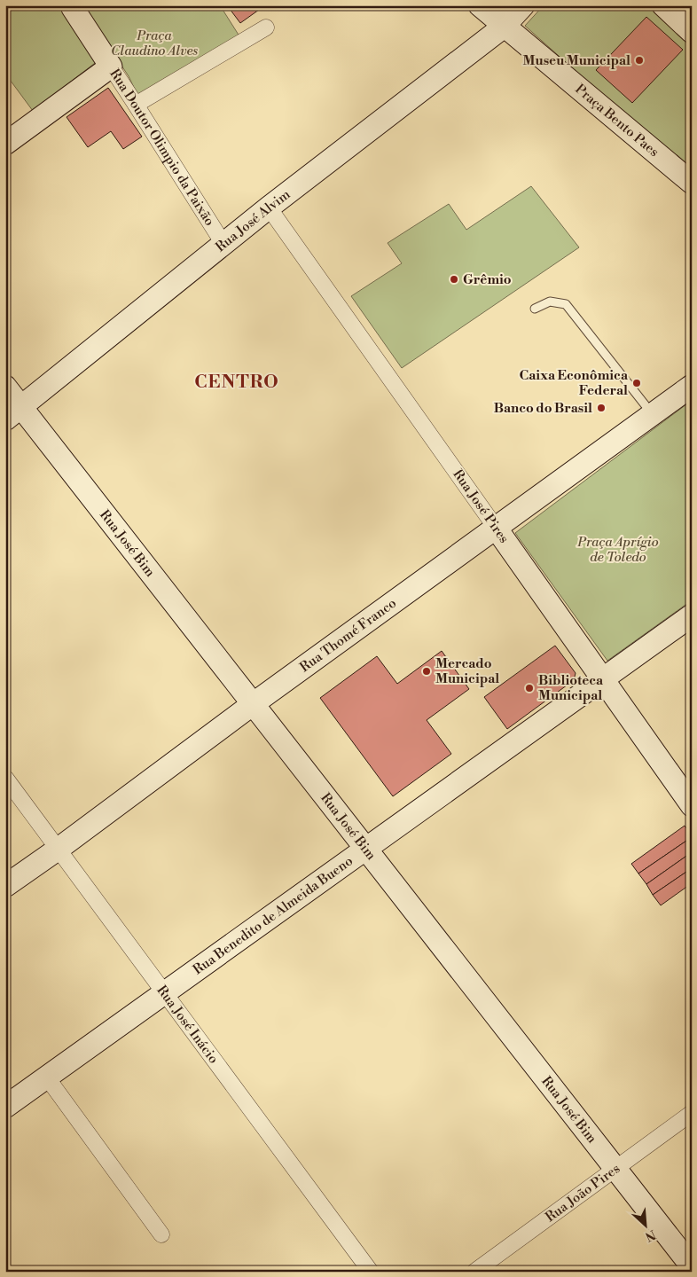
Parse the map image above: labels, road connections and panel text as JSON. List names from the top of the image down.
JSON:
{
  "streets": {
    "street": [
      "Praça Bento Paes",
      "Rua Doutor Olimpio da Paixão",
      "Rua José Alvim",
      "Rua José Pires",
      "Rua José Bim",
      "Rua Thomé Franco",
      "Rua Benedito de Almeida Bueno",
      "Rua José Inácio",
      "Rua João Pires"
    ]
  },
  "crossings": [
    ["Praça Bento Paes", "Rua José Alvim"],
    ["Rua Doutor Olimpio da Paixão", "Rua José Alvim"],
    ["Rua José Alvim", "Rua José Pires"],
    ["Rua José Alvim", "Rua José Bim"],
    ["Rua José Pires", "Rua Thomé Franco"],
    ["Rua José Pires", "Rua Benedito de Almeida Bueno"],
    ["Rua José Bim", "Rua Thomé Franco"],
    ["Rua José Bim", "Rua Benedito de Almeida Bueno"],
    ["Rua José Bim", "Rua João Pires"],
    ["Rua Thomé Franco", "Rua José Inácio"],
    ["Rua Benedito de Almeida Bueno", "Rua José Inácio"]
  ],
  "districts": ["CENTRO"],
  "parks": ["Praça Claudino Alves", "Praça Aprígio de Toledo"],
  "places": [
    "Museu Municipal",
    "Grêmio",
    "Caixa Econômica Federal",
    "Banco do Brasil",
    "Mercado Municipal",
    "Biblioteca Municipal"
  ],
  "north": "bottom right"
}
